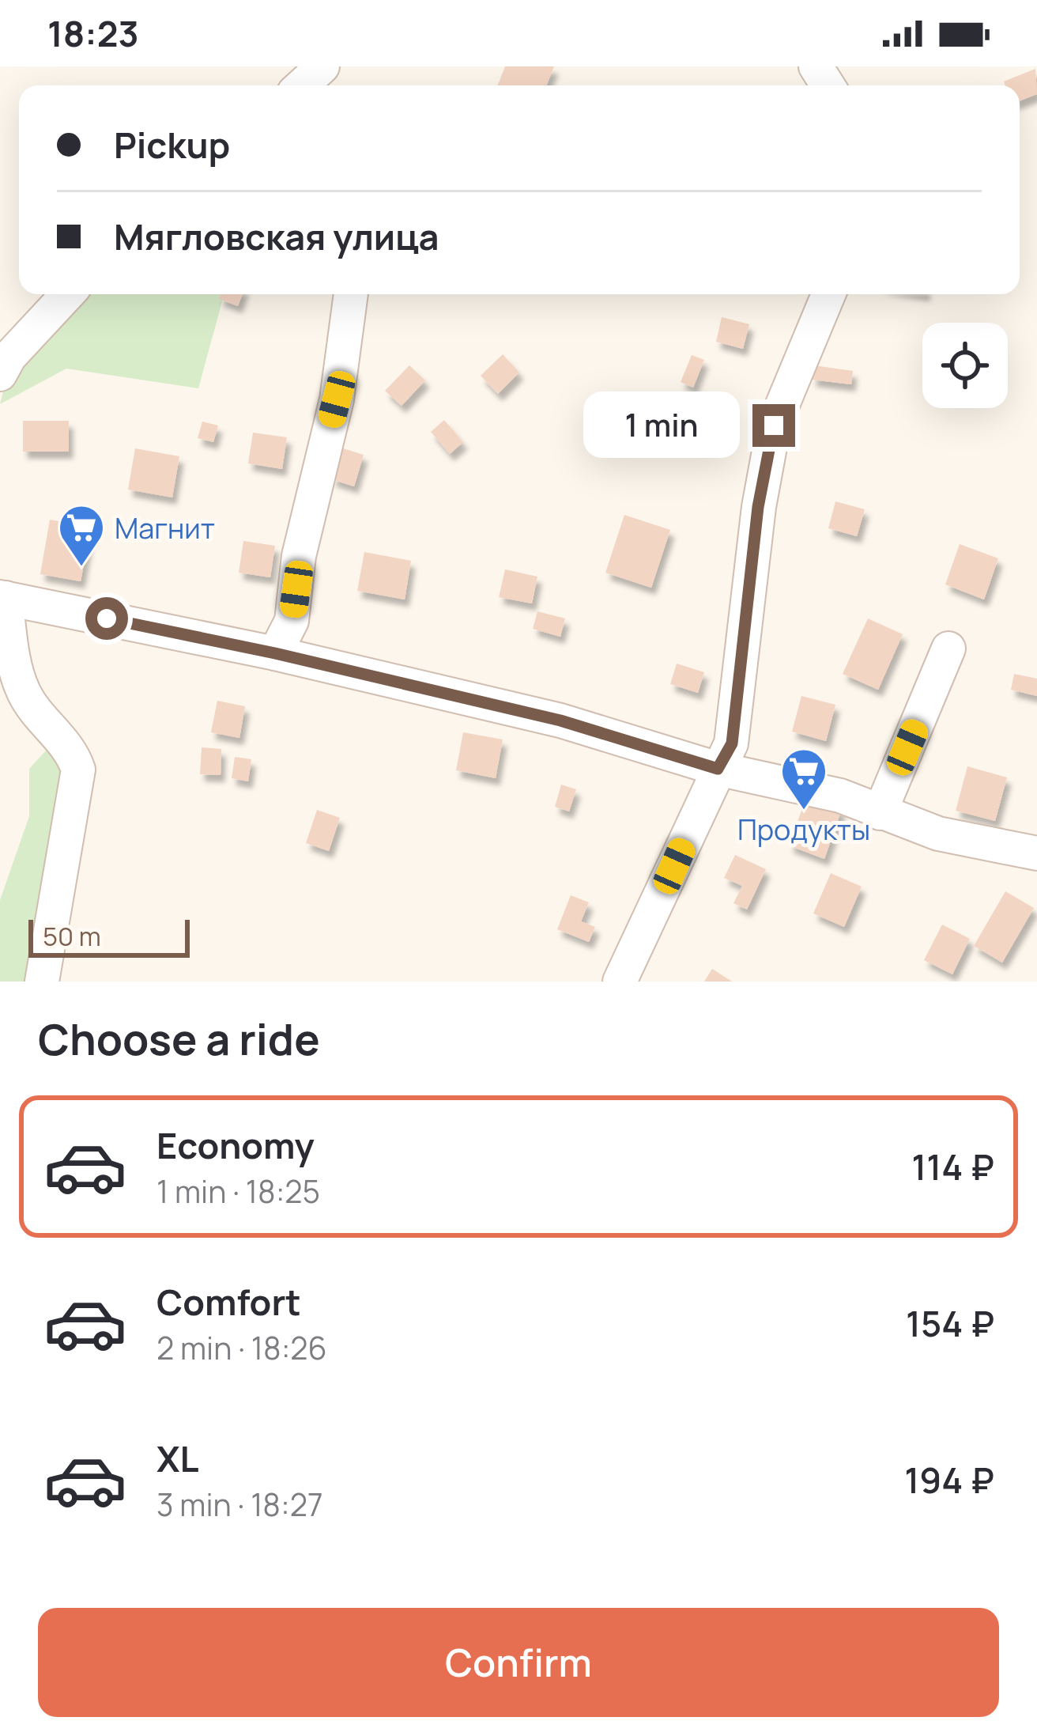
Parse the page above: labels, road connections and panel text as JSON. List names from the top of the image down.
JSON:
{
  "places": {
    "supermarket": ["Магнит", "Продукты"]
  },
  "scale_bar": "50 m",
  "page": {
    "status": "18:23",
    "banner": ["Pickup", "Мягловская улица"],
    "bubble": "1 min",
    "scale": "50 m",
    "heading": "Choose a ride",
    "list": [
      {
        "name": "Economy",
        "note": "1 min · 18:25",
        "value": "114 ₽"
      },
      {
        "name": "Comfort",
        "note": "2 min · 18:26",
        "value": "154 ₽"
      },
      {
        "name": "XL",
        "note": "3 min · 18:27",
        "value": "194 ₽"
      }
    ],
    "buttons": "Confirm"
  }
}
